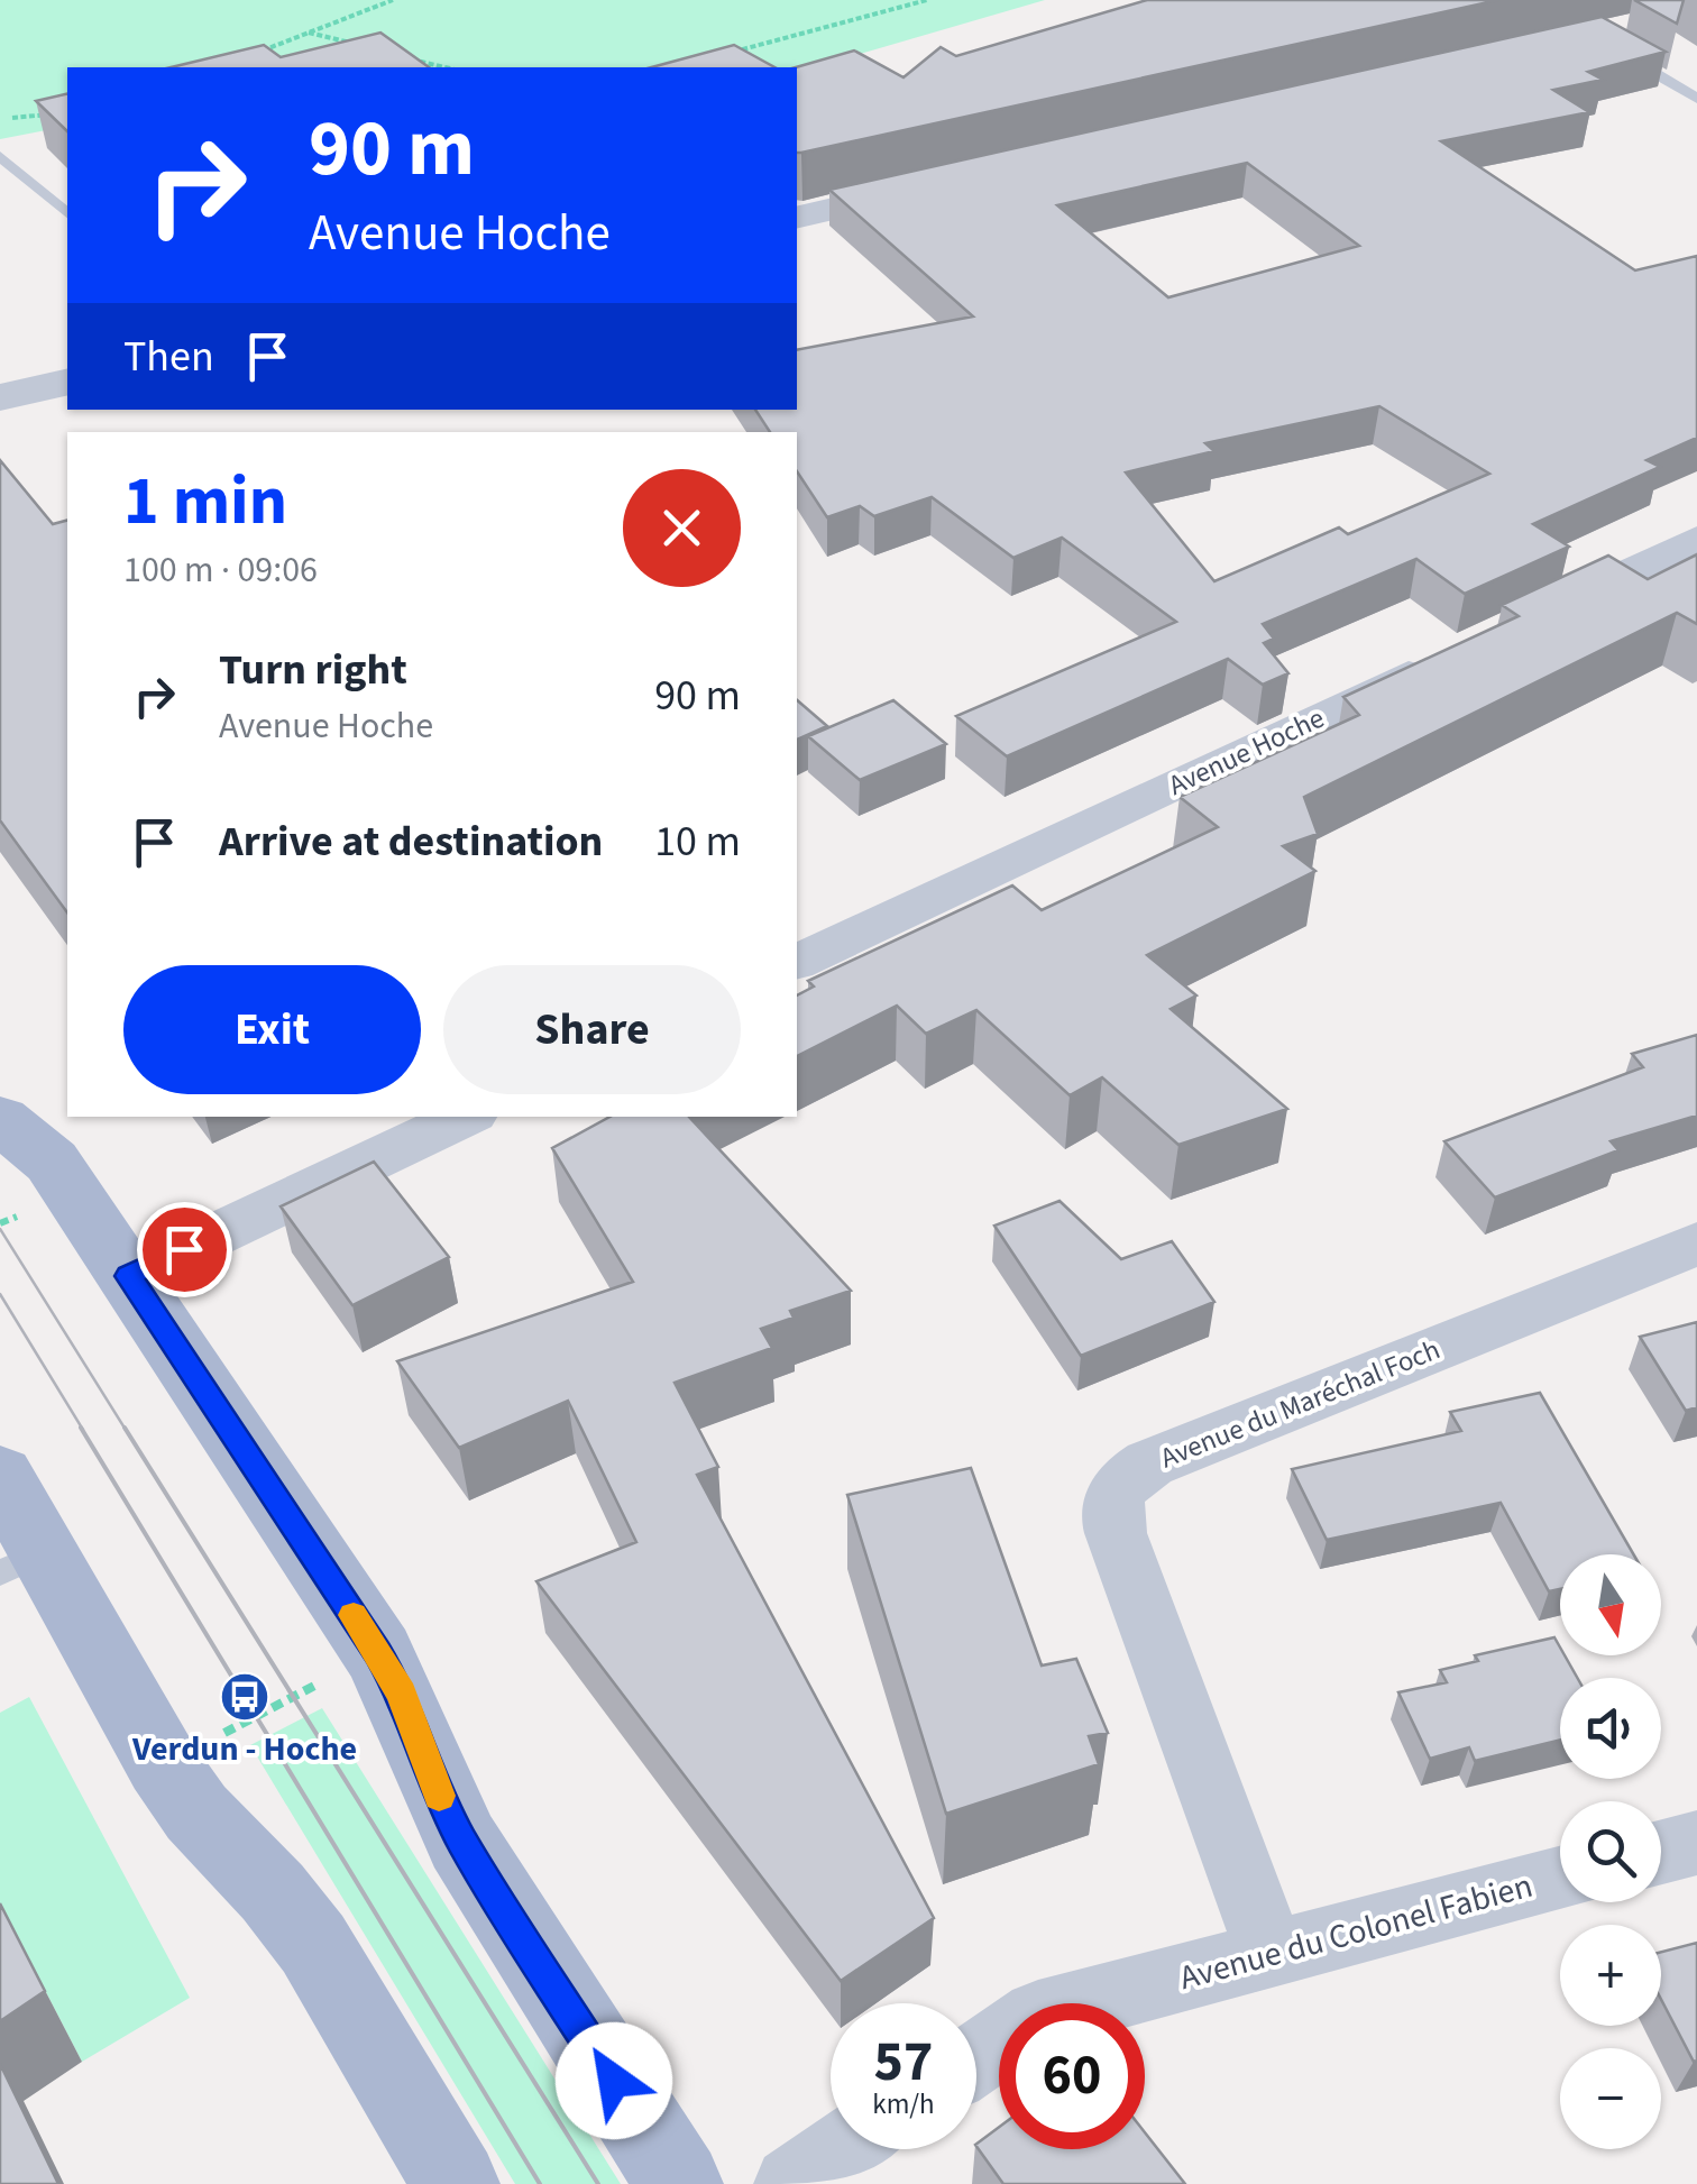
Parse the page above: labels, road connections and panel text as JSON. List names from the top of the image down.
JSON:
{
  "streets": {
    "street": ["Avenue Hoche", "Avenue du Maréchal Foch", "Avenue du Colonel Fabien"]
  },
  "crossings": [
    ["Avenue du Maréchal Foch", "Avenue du Colonel Fabien"]
  ],
  "places": {
    "bus stop": ["Verdun - Hoche"]
  },
  "north": "bottom",
  "page": {
    "turn": ["90 m", "Avenue Hoche"],
    "then": "Then",
    "heading": ["1 min", "100 m · 09:06"],
    "list": [
      {
        "name": "Turn right",
        "note": "Avenue Hoche",
        "value": "90 m"
      },
      {
        "name": "Arrive at destination",
        "value": "10 m"
      }
    ],
    "buttons": ["Exit", "Share"],
    "map_buttons": ["+", "−"],
    "speed": "57 km/h",
    "limit": "60"
  }
}
